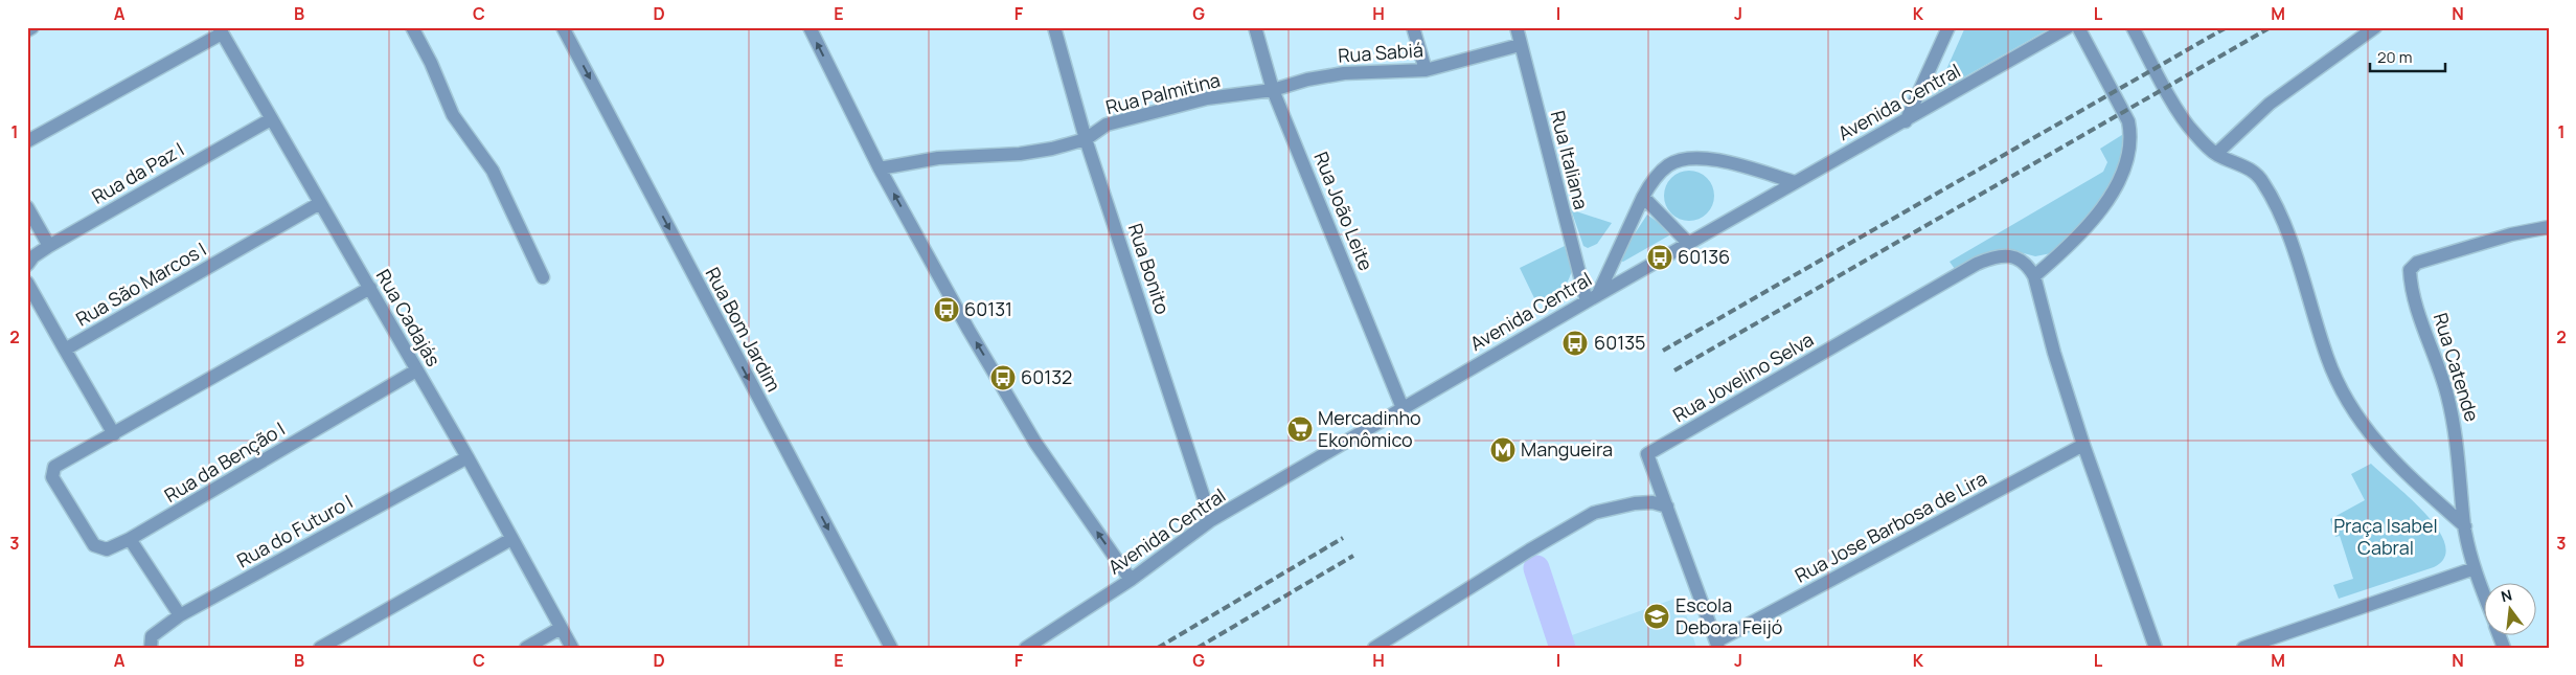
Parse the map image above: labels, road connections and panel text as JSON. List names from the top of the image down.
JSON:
{
  "streets": {
    "street": [
      "Rua Sabiá",
      "Rua Palmitina",
      "Avenida Central",
      "Rua Italiana",
      "Rua da Paz I",
      "Rua João Leite",
      "Rua Bonito",
      "Rua São Marcos I",
      "Rua Cadajás",
      "Rua Bom Jardim",
      "Rua Catende",
      "Rua Jovelino Selva",
      "Rua da Benção I",
      "Rua Jose Barbosa de Lira",
      "Rua do Futuro I"
    ]
  },
  "crossings": [
    ["Rua Sabiá", "Rua Palmitina"],
    ["Rua Sabiá", "Rua Italiana"],
    ["Rua Sabiá", "Rua João Leite"],
    ["Rua Palmitina", "Rua João Leite"],
    ["Rua Palmitina", "Rua Bonito"],
    ["Avenida Central", "Rua Italiana"],
    ["Avenida Central", "Rua João Leite"],
    ["Avenida Central", "Rua Bonito"],
    ["Rua da Paz I", "Rua Cadajás"],
    ["Rua São Marcos I", "Rua Cadajás"],
    ["Rua São Marcos I", "Rua da Benção I"],
    ["Rua Cadajás", "Rua da Benção I"],
    ["Rua Cadajás", "Rua do Futuro I"],
    ["Rua Jovelino Selva", "Rua Jose Barbosa de Lira"]
  ],
  "one_way": ["Rua Bom Jardim"],
  "parks": ["Praça Isabel Cabral"],
  "places": {
    "bus stop": [
      "60136",
      "60131",
      "60135",
      "60132"
    ],
    "supermarket": ["Mercadinho Ekonômico"],
    "metro station": ["Mangueira"],
    "school or university": ["Escola Debora Feijó"]
  },
  "scale_bar": "20 m",
  "north": "top",
  "grid": {
    "columns": [
      "A",
      "B",
      "C",
      "D",
      "E",
      "F",
      "G",
      "H",
      "I",
      "J",
      "K",
      "L",
      "M",
      "N"
    ],
    "rows": ["1", "2", "3"]
  }
}
